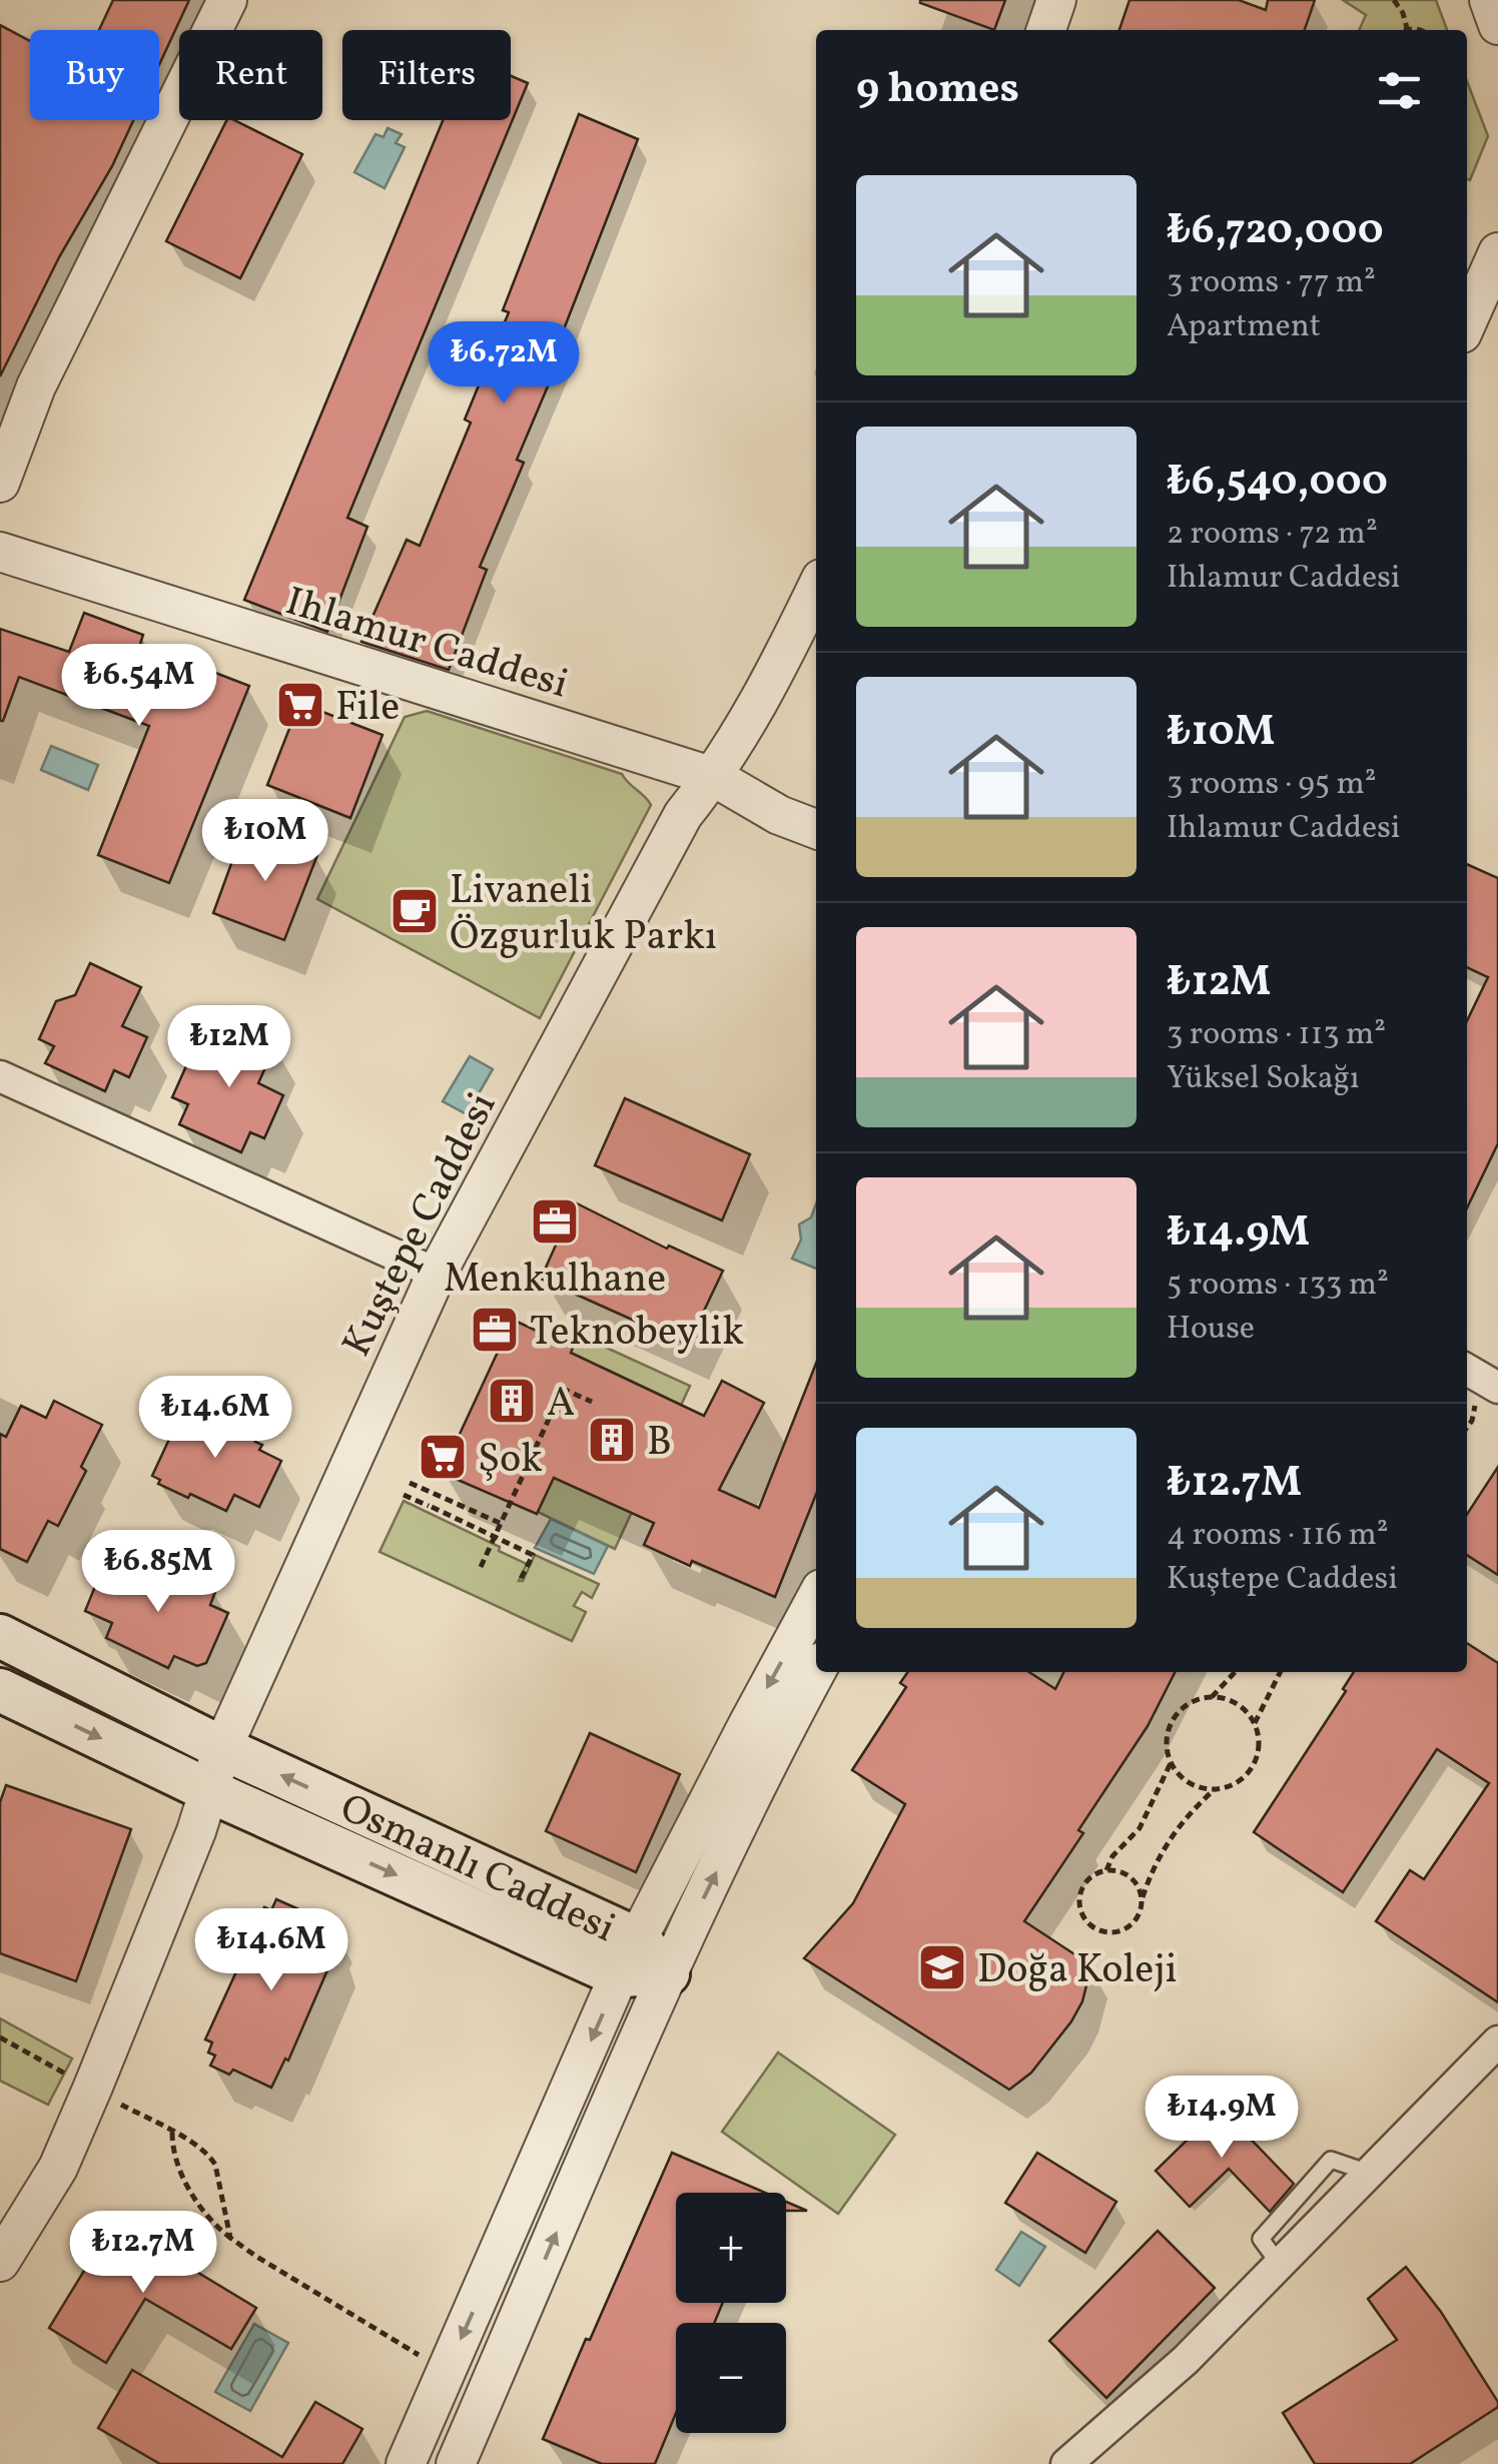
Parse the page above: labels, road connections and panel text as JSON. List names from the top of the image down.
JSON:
{
  "streets": {
    "main road": ["Osmanlı Caddesi"],
    "street": ["Ihlamur Caddesi", "Kuştepe Caddesi"]
  },
  "crossings": [
    ["Ihlamur Caddesi", "Kuştepe Caddesi"],
    ["Kuştepe Caddesi", "Osmanlı Caddesi"]
  ],
  "places": {
    "supermarket": ["File", "Şok"],
    "cafe": ["Livaneli Özgurluk Parkı"],
    "office": ["Menkulhane", "Teknobeylik"],
    "building": ["A", "B"],
    "school or university": ["Doğa Koleji"]
  },
  "page": {
    "chip": ["Buy", "Rent", "Filters"],
    "heading": "9 homes",
    "list": [
      {
        "name": "₺6,720,000",
        "note": "3 rooms · 77 m² · Apartment"
      },
      {
        "name": "₺6,540,000",
        "note": "2 rooms · 72 m² · Ihlamur Caddesi"
      },
      {
        "name": "₺10M",
        "note": "3 rooms · 95 m² · Ihlamur Caddesi"
      },
      {
        "name": "₺12M",
        "note": "3 rooms · 113 m² · Yüksel Sokağı"
      },
      {
        "name": "₺14.9M",
        "note": "5 rooms · 133 m² · House"
      },
      {
        "name": "₺12.7M",
        "note": "4 rooms · 116 m² · Kuştepe Caddesi"
      }
    ],
    "price": [
      "₺6.72M",
      "₺6.54M",
      "₺10M",
      "₺12M",
      "₺14.6M",
      "₺6.85M",
      "₺14.6M",
      "₺14.9M",
      "₺12.7M"
    ],
    "map_buttons": ["+", "−"]
  }
}
